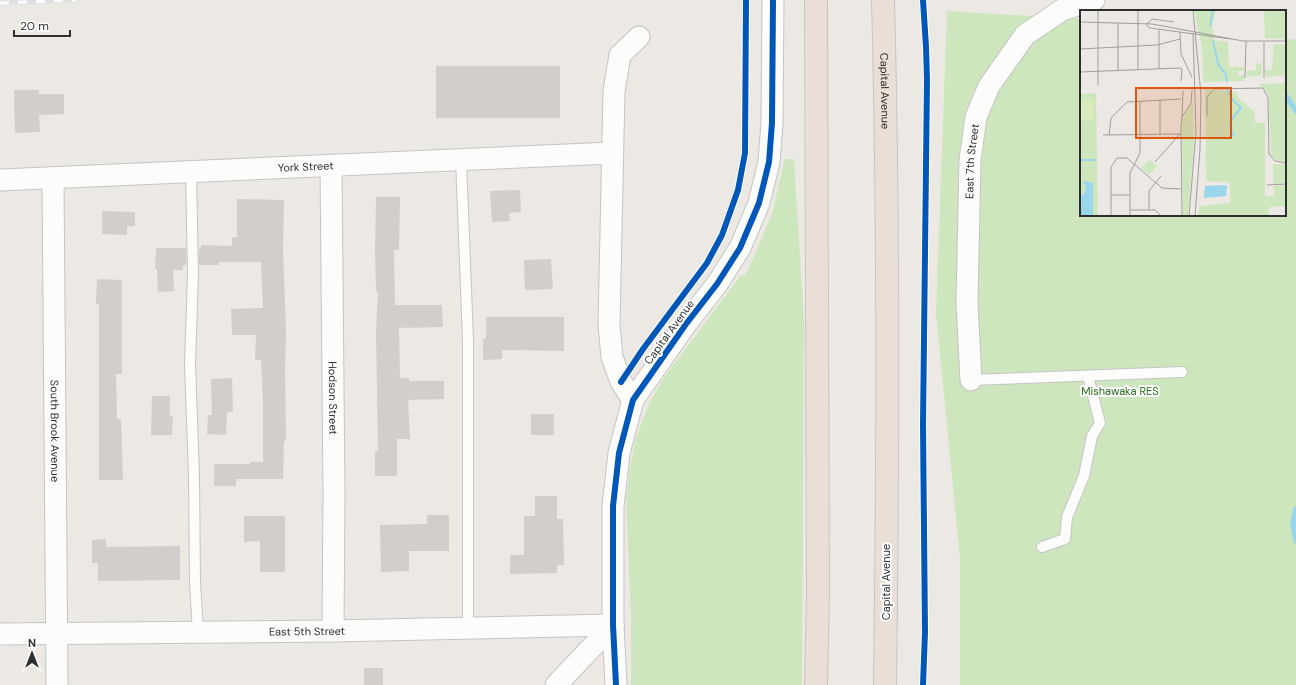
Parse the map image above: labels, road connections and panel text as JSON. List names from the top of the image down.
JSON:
{
  "streets": {
    "highway": ["Capital Avenue"],
    "street": [
      "East 7th Street",
      "York Street",
      "Hodson Street",
      "South Brook Avenue",
      "East 5th Street"
    ]
  },
  "crossings": [
    ["Capital Avenue", "East 5th Street"],
    ["York Street", "Hodson Street"],
    ["York Street", "South Brook Avenue"],
    ["Hodson Street", "East 5th Street"],
    ["South Brook Avenue", "East 5th Street"]
  ],
  "parks": ["Mishawaka RES"],
  "scale_bar": "20 m",
  "north": "top"
}
